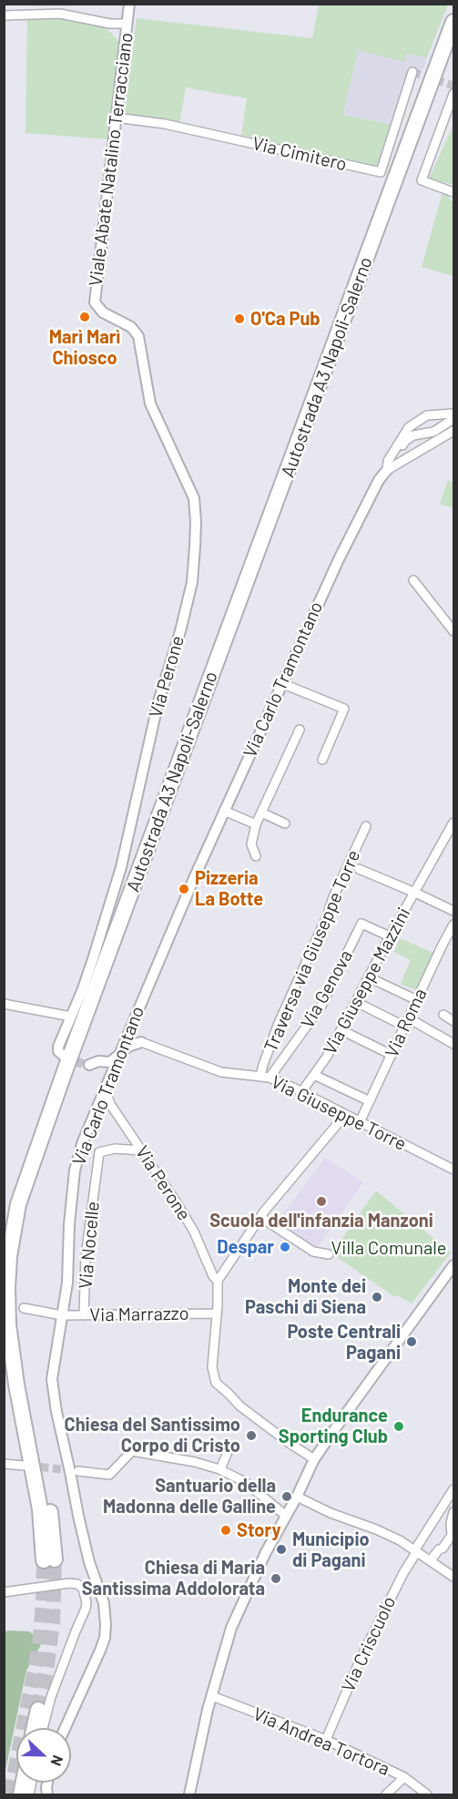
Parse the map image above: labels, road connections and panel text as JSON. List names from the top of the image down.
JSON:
{
  "streets": {
    "highway": ["Autostrada A3 Napoli-Salerno"],
    "street": [
      "Via Cimitero",
      "Viale Abate Natalino Terracciano",
      "Via Perone",
      "Via Carlo Tramontano",
      "Traversa via Giuseppe Torre",
      "Via Giuseppe Mazzini",
      "Via Genova",
      "Via Roma",
      "Via Giuseppe Torre",
      "Via Nocelle",
      "Via Marrazzo",
      "Via Criscuolo",
      "Via Andrea Tortora"
    ]
  },
  "crossings": [
    ["Via Cimitero", "Viale Abate Natalino Terracciano"],
    ["Viale Abate Natalino Terracciano", "Via Perone"],
    ["Via Perone", "Via Carlo Tramontano"],
    ["Via Perone", "Via Nocelle"],
    ["Via Carlo Tramontano", "Via Giuseppe Torre"],
    ["Via Carlo Tramontano", "Via Marrazzo"],
    ["Traversa via Giuseppe Torre", "Via Genova"],
    ["Traversa via Giuseppe Torre", "Via Giuseppe Torre"],
    ["Via Giuseppe Mazzini", "Via Genova"],
    ["Via Giuseppe Mazzini", "Via Giuseppe Torre"],
    ["Via Genova", "Via Giuseppe Torre"],
    ["Via Roma", "Via Giuseppe Torre"],
    ["Via Nocelle", "Via Marrazzo"],
    ["Via Criscuolo", "Via Andrea Tortora"]
  ],
  "parks": ["Villa Comunale"],
  "places": [
    "Marì Marì Chiosco",
    "O'Ca Pub",
    "Pizzeria La Botte",
    "Scuola dell'infanzia Manzoni",
    "Despar",
    "Monte dei Paschi di Siena",
    "Poste Centrali Pagani",
    "Endurance Sporting Club",
    "Chiesa del Santissimo Corpo di Cristo",
    "Santuario della Madonna delle Galline",
    "Story",
    "Municipio di Pagani",
    "Chiesa di Maria Santissima Addolorata"
  ],
  "north": "right"
}
